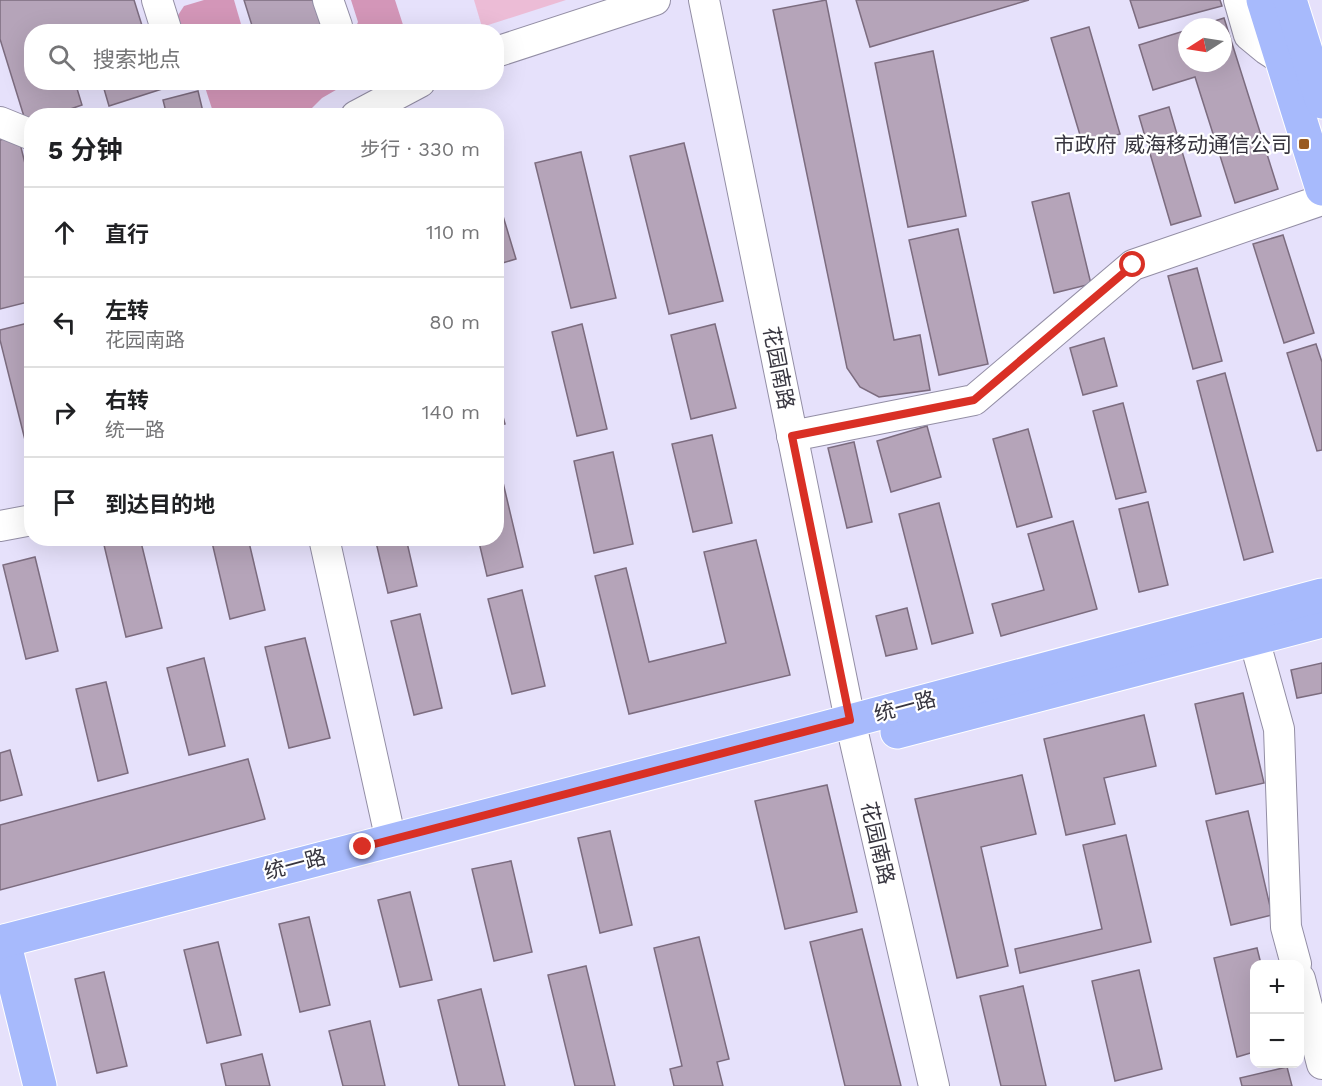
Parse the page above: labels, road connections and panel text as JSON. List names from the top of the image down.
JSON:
{
  "streets": {
    "main road": ["统一路"],
    "street": ["花园南路"]
  },
  "crossings": [
    ["花园南路", "统一路"]
  ],
  "places": {
    "transit": ["市政府 威海移动通信公司"]
  },
  "north": "left",
  "page": {
    "search": "搜索地点",
    "heading": ["5 分钟", "步行 · 330 m"],
    "list": [
      ["直行", "110 m"],
      ["左转", "花园南路", "80 m"],
      ["右转", "统一路", "140 m"],
      "到达目的地"
    ],
    "map_buttons": ["+", "−"]
  }
}
